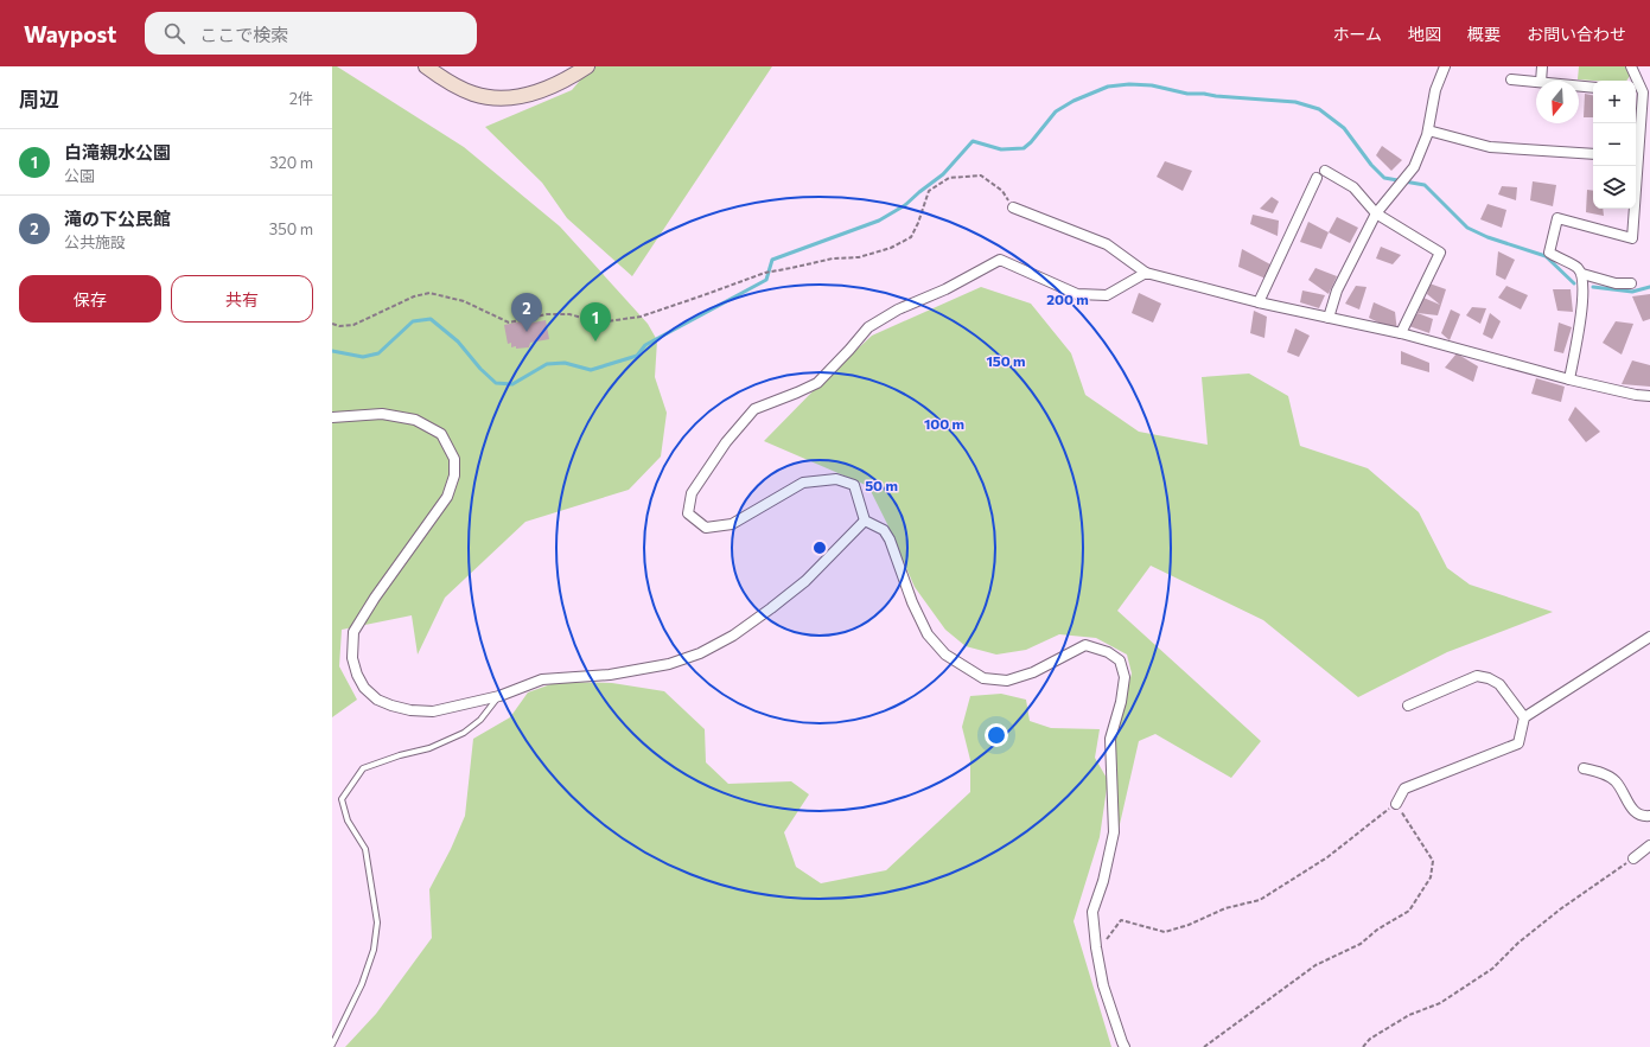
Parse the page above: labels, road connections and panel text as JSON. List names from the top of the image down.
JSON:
{
  "north": "bottom",
  "page": {
    "header": "Waypost",
    "search": "ここで検索",
    "nav": [
      "ホーム",
      "地図",
      "概要",
      "お問い合わせ"
    ],
    "heading": ["周辺", "2件"],
    "map_buttons": ["+", "−"],
    "list": [
      {
        "mark": "1",
        "name": "白滝親水公園",
        "note": "公園",
        "value": "320 m"
      },
      {
        "mark": "2",
        "name": "滝の下公民館",
        "note": "公共施設",
        "value": "350 m"
      }
    ],
    "buttons": ["保存", "共有"],
    "pins": ["2", "1"]
  },
  "rings": [
    "200 m",
    "150 m",
    "100 m",
    "50 m"
  ]
}
